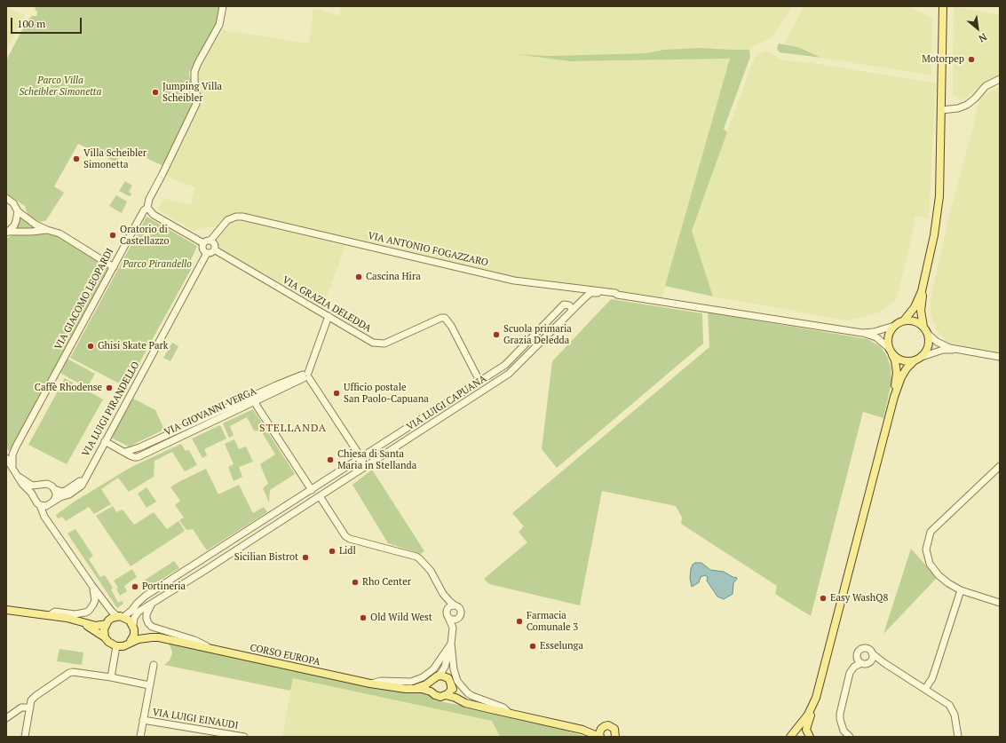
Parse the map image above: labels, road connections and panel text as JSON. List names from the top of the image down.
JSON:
{
  "streets": {
    "main road": ["CORSO EUROPA"],
    "street": [
      "VIA ANTONIO FOGAZZARO",
      "VIA GIACOMO LEOPARDI",
      "VIA GRAZIA DELEDDA",
      "VIA LUIGI CAPUANA",
      "VIA LUIGI PIRANDELLO",
      "VIA GIOVANNI VERGA",
      "VIA LUIGI EINAUDI"
    ]
  },
  "crossings": [
    ["VIA ANTONIO FOGAZZARO", "VIA GRAZIA DELEDDA"],
    ["VIA ANTONIO FOGAZZARO", "VIA LUIGI PIRANDELLO"],
    ["VIA GRAZIA DELEDDA", "VIA LUIGI CAPUANA"],
    ["VIA GRAZIA DELEDDA", "VIA LUIGI PIRANDELLO"],
    ["VIA LUIGI CAPUANA", "CORSO EUROPA"],
    ["VIA LUIGI PIRANDELLO", "VIA GIOVANNI VERGA"]
  ],
  "districts": ["STELLANDA"],
  "parks": ["Parco Villa Scheibler Simonetta", "Parco Pirandello"],
  "places": [
    "Motorpep",
    "Jumping Villa Scheibler",
    "Villa Scheibler Simonetta",
    "Oratorio di Castellazzo",
    "Cascina Hira",
    "Scuola primaria Grazia Deledda",
    "Ghisi Skate Park",
    "Caffè Rhodense",
    "Ufficio postale San Paolo-Capuana",
    "Chiesa di Santa Maria in Stellanda",
    "Lidl",
    "Sicilian Bistrot",
    "Rho Center",
    "Portineria",
    "Easy WashQ8",
    "Old Wild West",
    "Farmacia Comunale 3",
    "Esselunga"
  ],
  "scale_bar": "100 m",
  "north": "bottom right"
}
